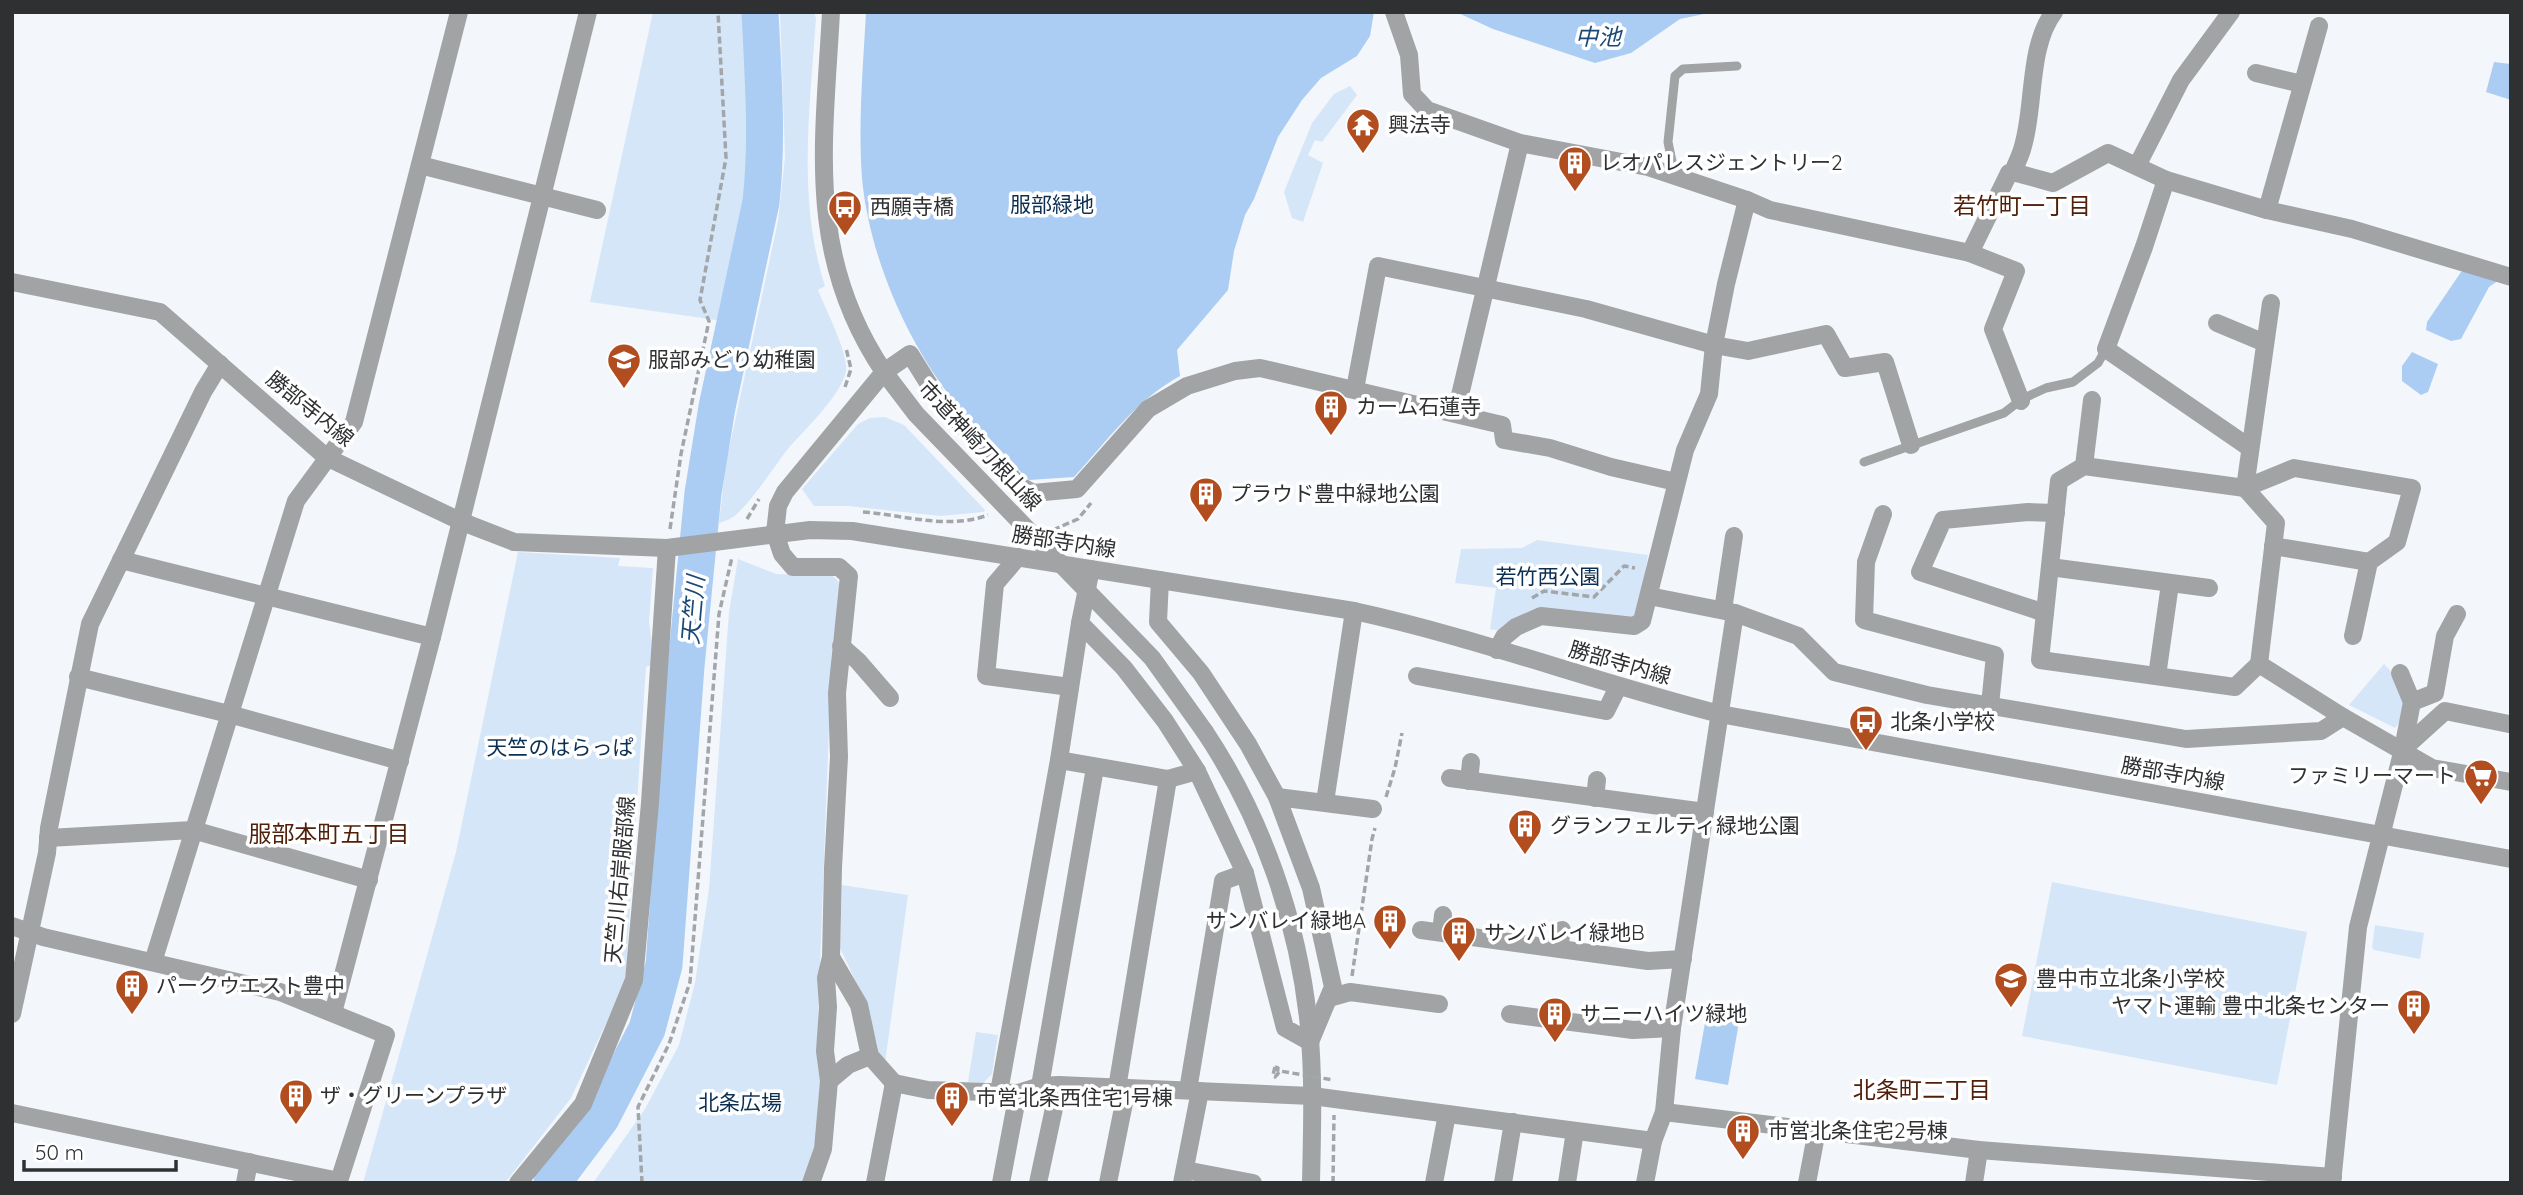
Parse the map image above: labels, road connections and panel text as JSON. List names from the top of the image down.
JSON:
{
  "streets": {
    "street": ["勝部寺内線", "市道神崎刀根山線", "天竺川右岸服部線"]
  },
  "crossings": [
    ["勝部寺内線", "天竺川右岸服部線"]
  ],
  "districts": ["若竹町一丁目", "服部本町五丁目", "北条町二丁目"],
  "water": ["中池", "天竺川"],
  "parks": [
    "服部緑地",
    "若竹西公園",
    "天竺のはらっぱ",
    "北条広場"
  ],
  "places": {
    "temple": ["興法寺"],
    "building": [
      "レオパレスジェントリー2",
      "カーム石蓮寺",
      "プラウド豊中緑地公園",
      "グランフェルティ緑地公園",
      "サンバレイ緑地A",
      "サンバレイ緑地B",
      "パークウエスト豊中",
      "ヤマト運輸 豊中北条センター",
      "サニーハイツ緑地",
      "ザ・グリーンプラザ",
      "市営北条西住宅1号棟",
      "市営北条住宅2号棟"
    ],
    "bus stop": ["西願寺橋", "北条小学校"],
    "school or university": ["服部みどり幼稚園", "豊中市立北条小学校"],
    "supermarket": ["ファミリーマート"]
  },
  "scale_bar": "50 m"
}
